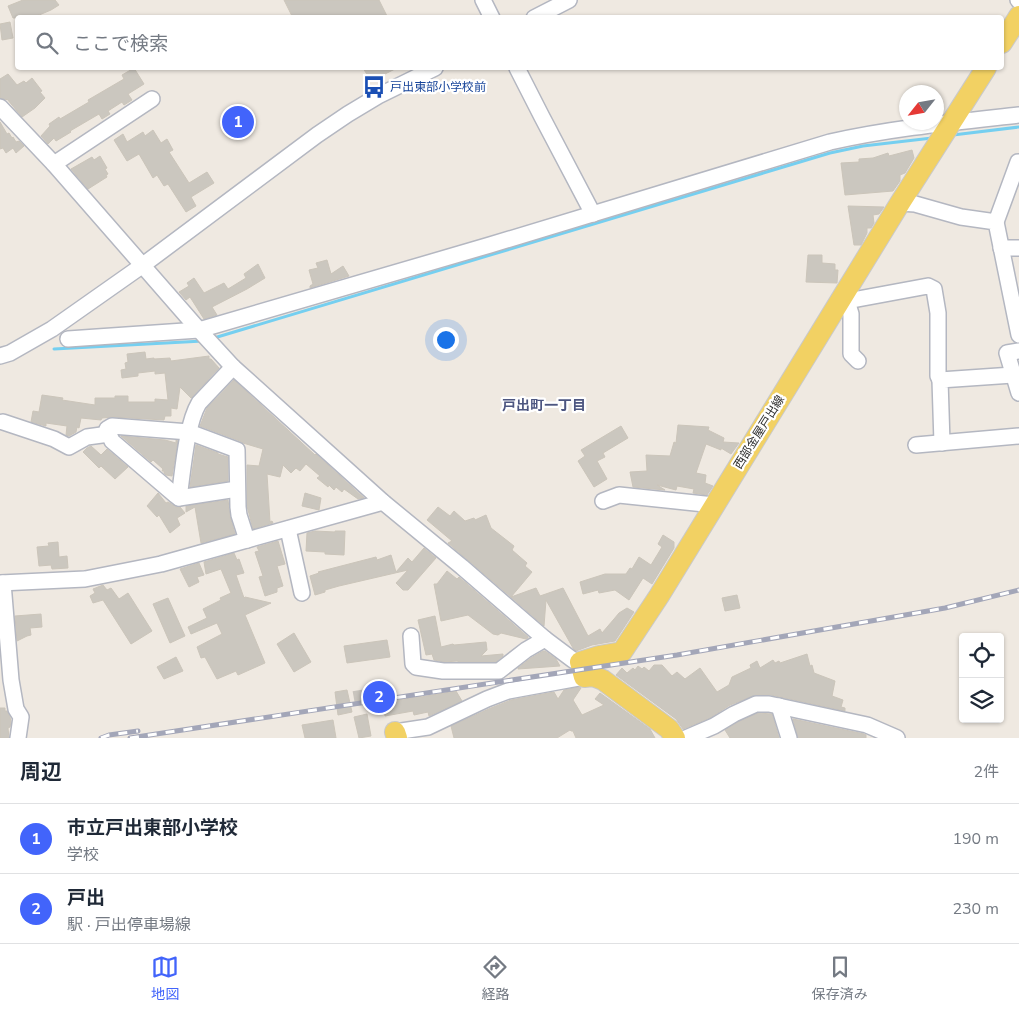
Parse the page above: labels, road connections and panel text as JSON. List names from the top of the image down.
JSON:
{
  "streets": {
    "main road": ["西部金屋戸出線"]
  },
  "districts": ["戸出町一丁目"],
  "places": {
    "bus stop": ["戸出東部小学校前"]
  },
  "north": "bottom left",
  "page": {
    "search": "ここで検索",
    "pins": ["1", "2"],
    "heading": ["周辺", "2件"],
    "list": [
      {
        "mark": "1",
        "name": "市立戸出東部小学校",
        "note": "学校",
        "value": "190 m"
      },
      {
        "mark": "2",
        "name": "戸出",
        "note": "駅 · 戸出停車場線",
        "value": "230 m"
      }
    ],
    "nav": ["地図", "経路", "保存済み"]
  }
}
